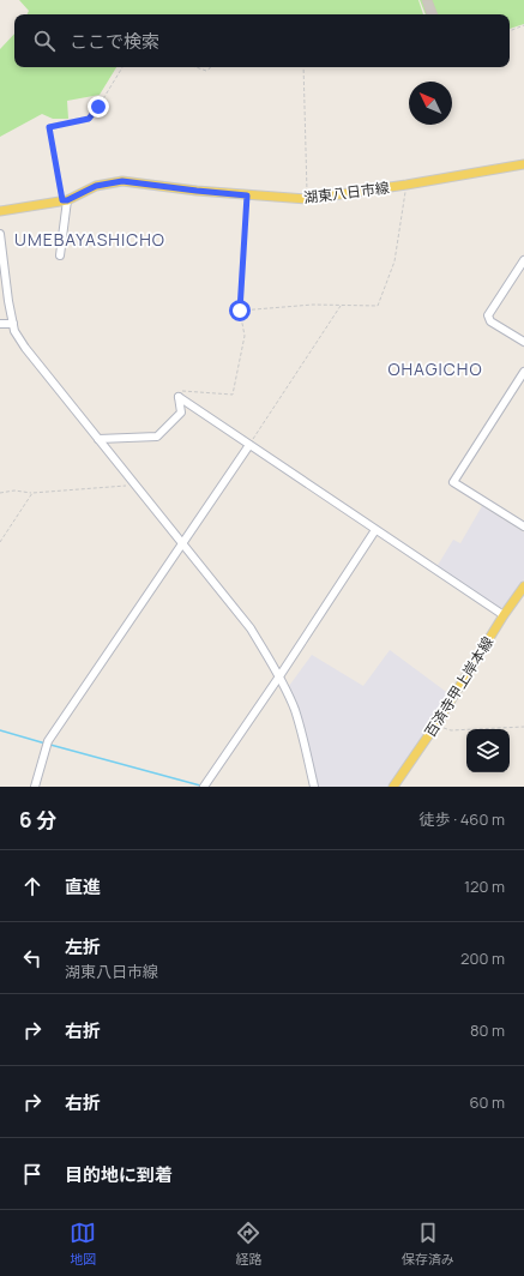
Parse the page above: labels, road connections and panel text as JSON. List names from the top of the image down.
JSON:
{
  "streets": {
    "main road": ["湖東八日市線", "百済寺甲上岸本線"]
  },
  "districts": ["UMEBAYASHICHO", "OHAGICHO"],
  "north": "top left",
  "page": {
    "search": "ここで検索",
    "heading": ["6 分", "徒歩 · 460 m"],
    "list": [
      ["直進", "120 m"],
      ["左折", "湖東八日市線", "200 m"],
      ["右折", "80 m"],
      ["右折", "60 m"],
      "目的地に到着"
    ],
    "nav": ["地図", "経路", "保存済み"]
  }
}
